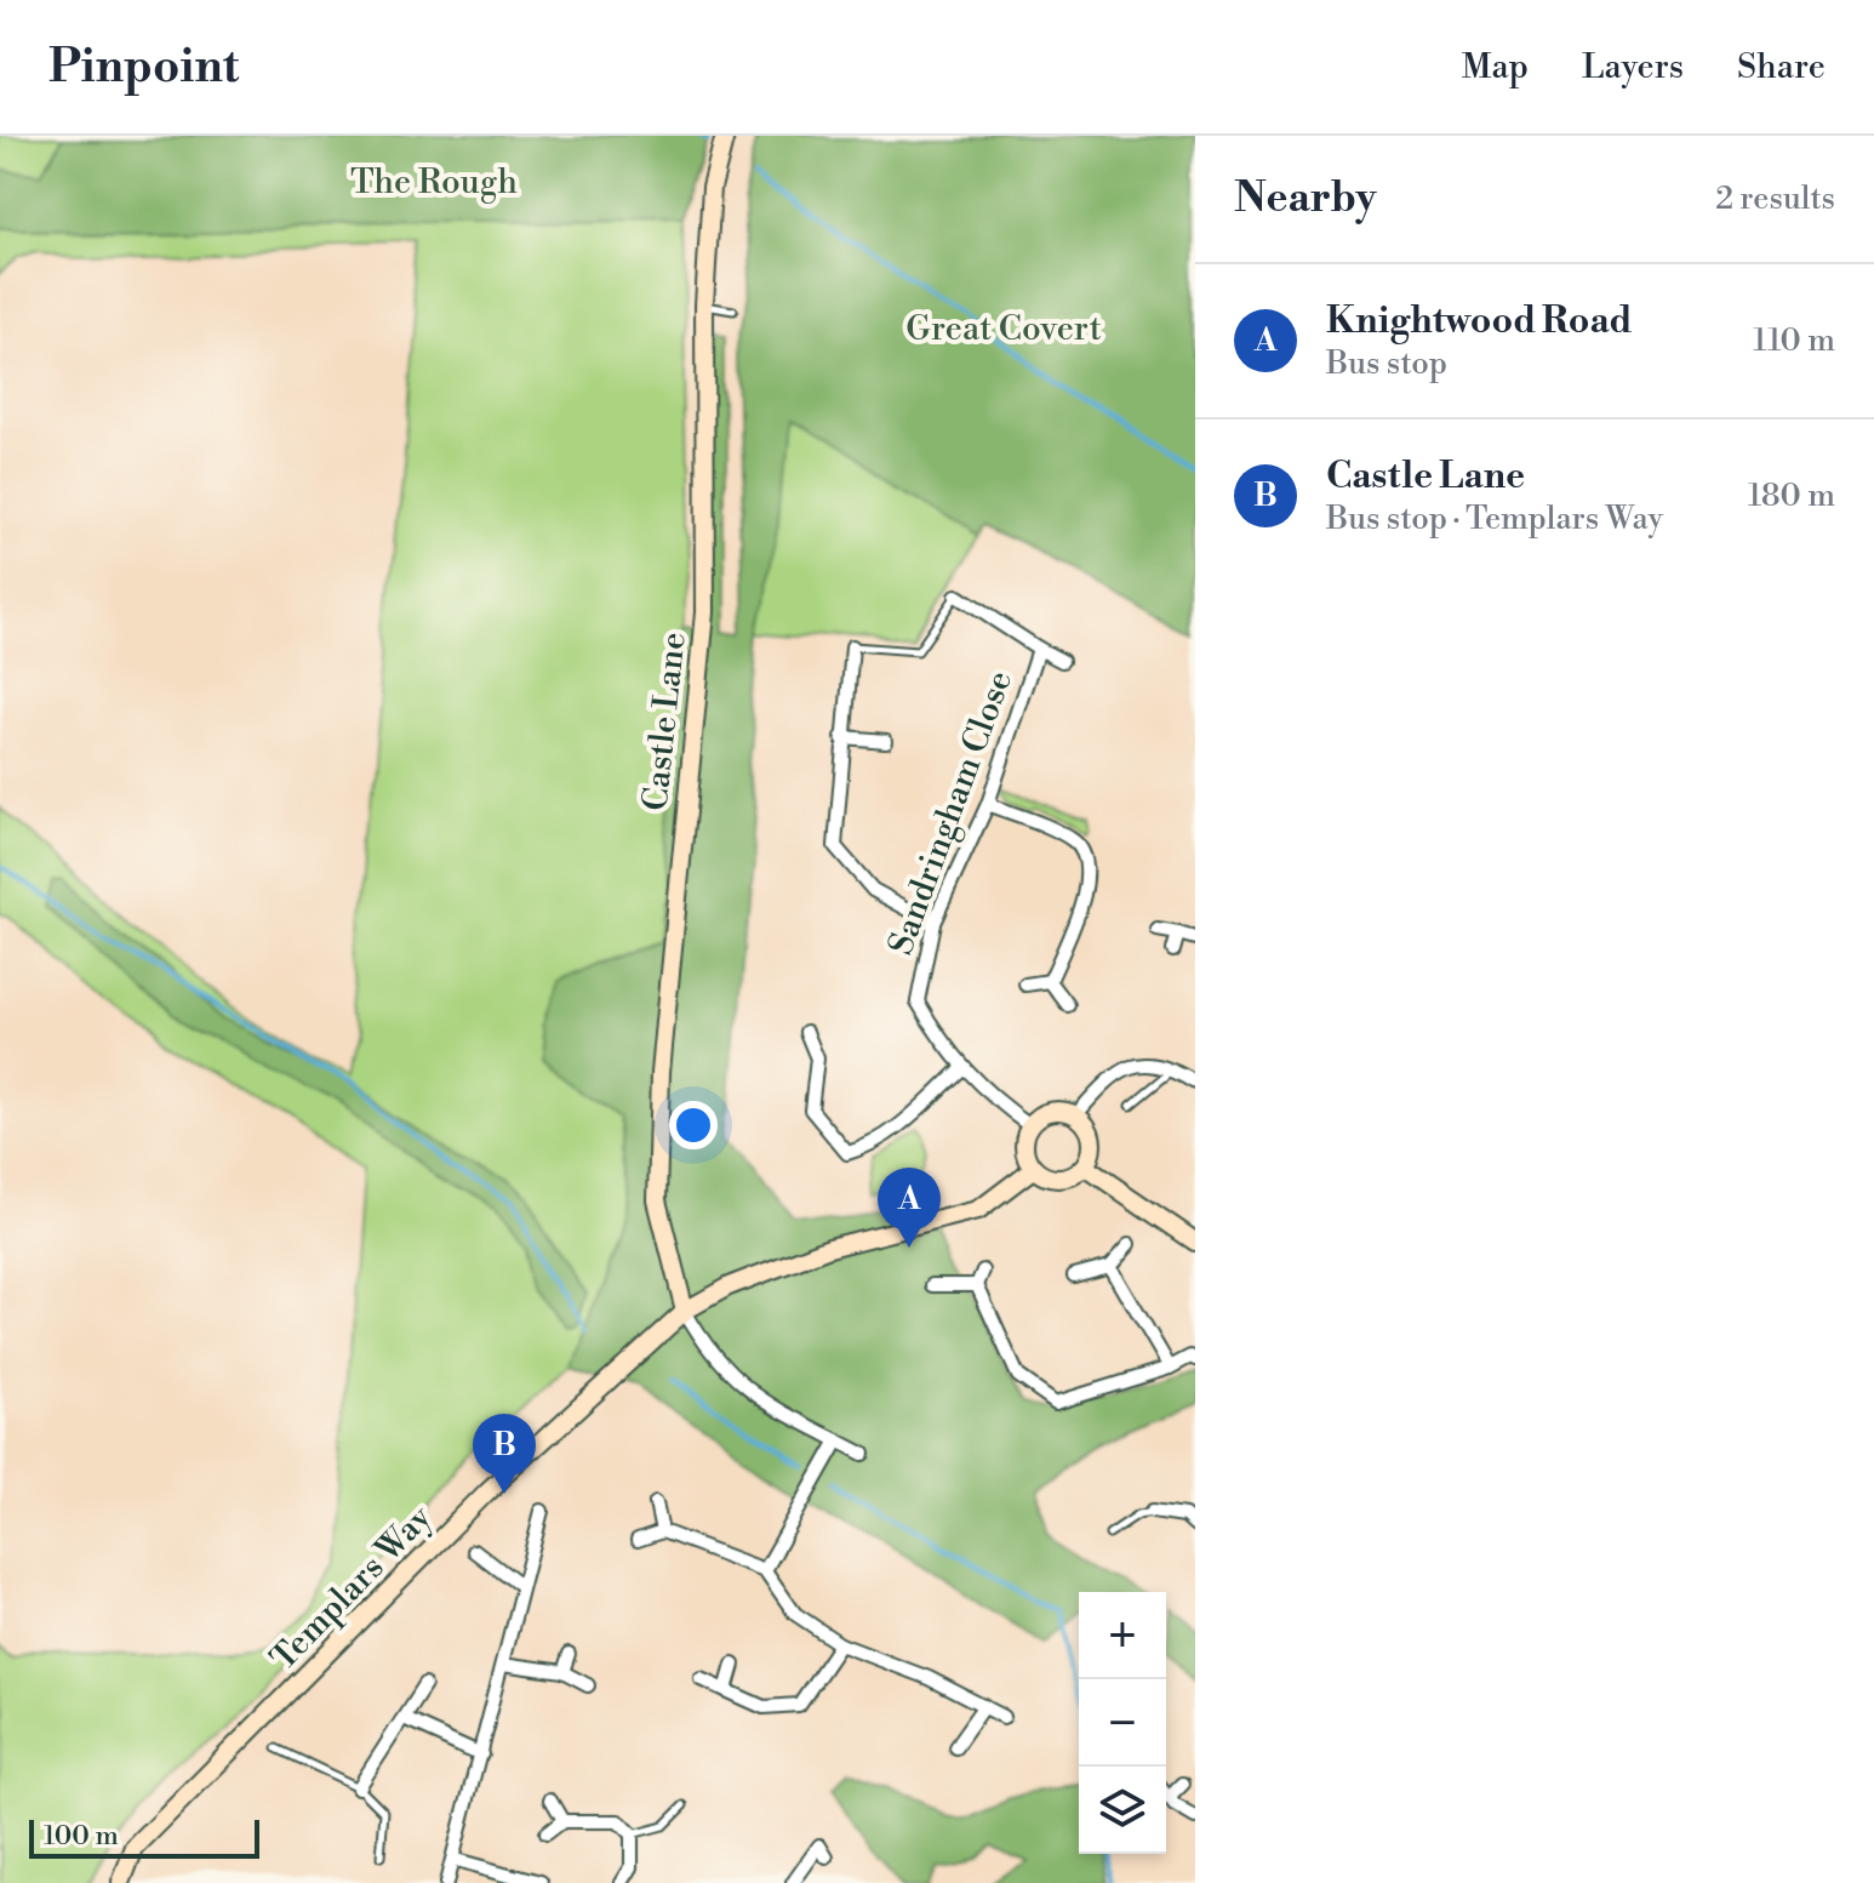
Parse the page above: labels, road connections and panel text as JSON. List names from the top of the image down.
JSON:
{
  "streets": {
    "street": ["Castle Lane", "Sandringham Close", "Templars Way"]
  },
  "crossings": [
    ["Castle Lane", "Templars Way"],
    ["Sandringham Close", "Templars Way"]
  ],
  "parks": ["The Rough", "Great Covert"],
  "scale_bar": "100 m",
  "page": {
    "header": "Pinpoint",
    "nav": ["Map", "Layers", "Share"],
    "heading": ["Nearby", "2 results"],
    "list": [
      {
        "mark": "A",
        "name": "Knightwood Road",
        "note": "Bus stop",
        "value": "110 m"
      },
      {
        "mark": "B",
        "name": "Castle Lane",
        "note": "Bus stop · Templars Way",
        "value": "180 m"
      }
    ],
    "pins": ["A", "B"],
    "map_buttons": ["+", "−"],
    "scale": "100 m"
  }
}
